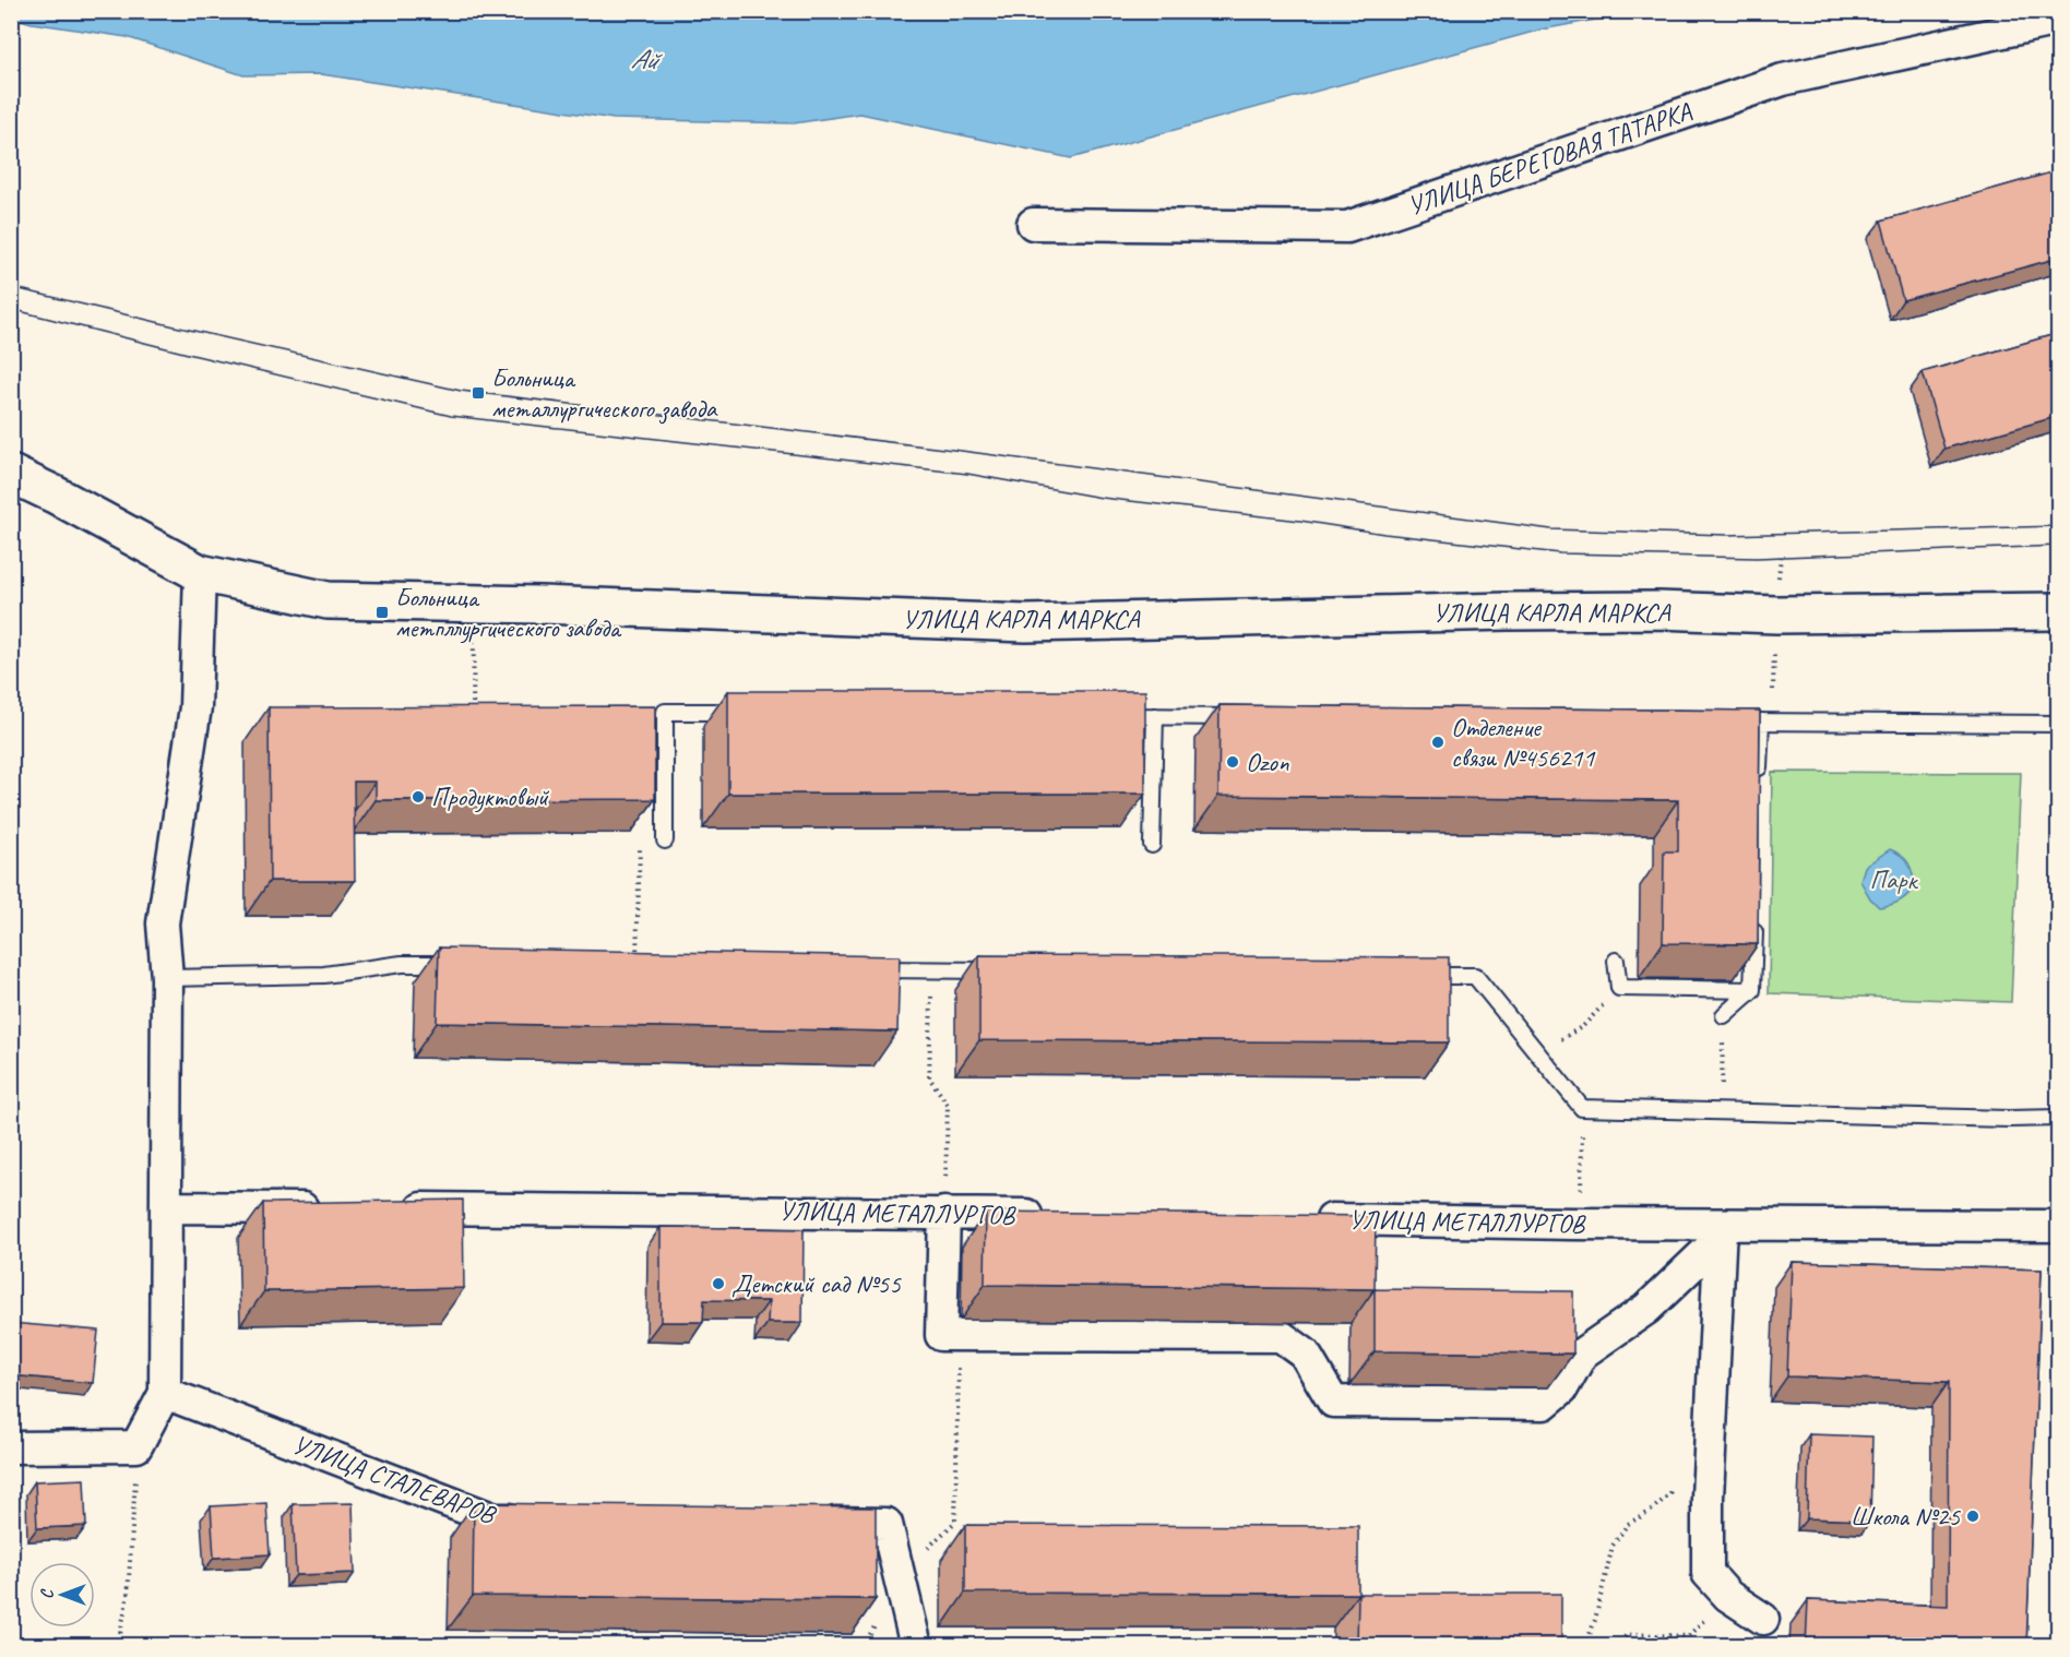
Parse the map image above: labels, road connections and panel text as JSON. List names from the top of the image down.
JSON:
{
  "streets": {
    "main road": ["УЛИЦА КАРЛА МАРКСА"],
    "street": ["УЛИЦА БЕРЕГОВАЯ ТАТАРКА", "УЛИЦА МЕТАЛЛУРГОВ", "УЛИЦА СТАЛЕВАРОВ"]
  },
  "water": ["Ай"],
  "parks": ["Парк"],
  "places": {
    "transit": ["Больница металлургического завода", "Больница метпллургического завода"],
    "other": [
      "Отделение связи №456211",
      "Ozon",
      "Продуктовый",
      "Детский сад №55",
      "Школа №25"
    ]
  },
  "north": "left"
}
